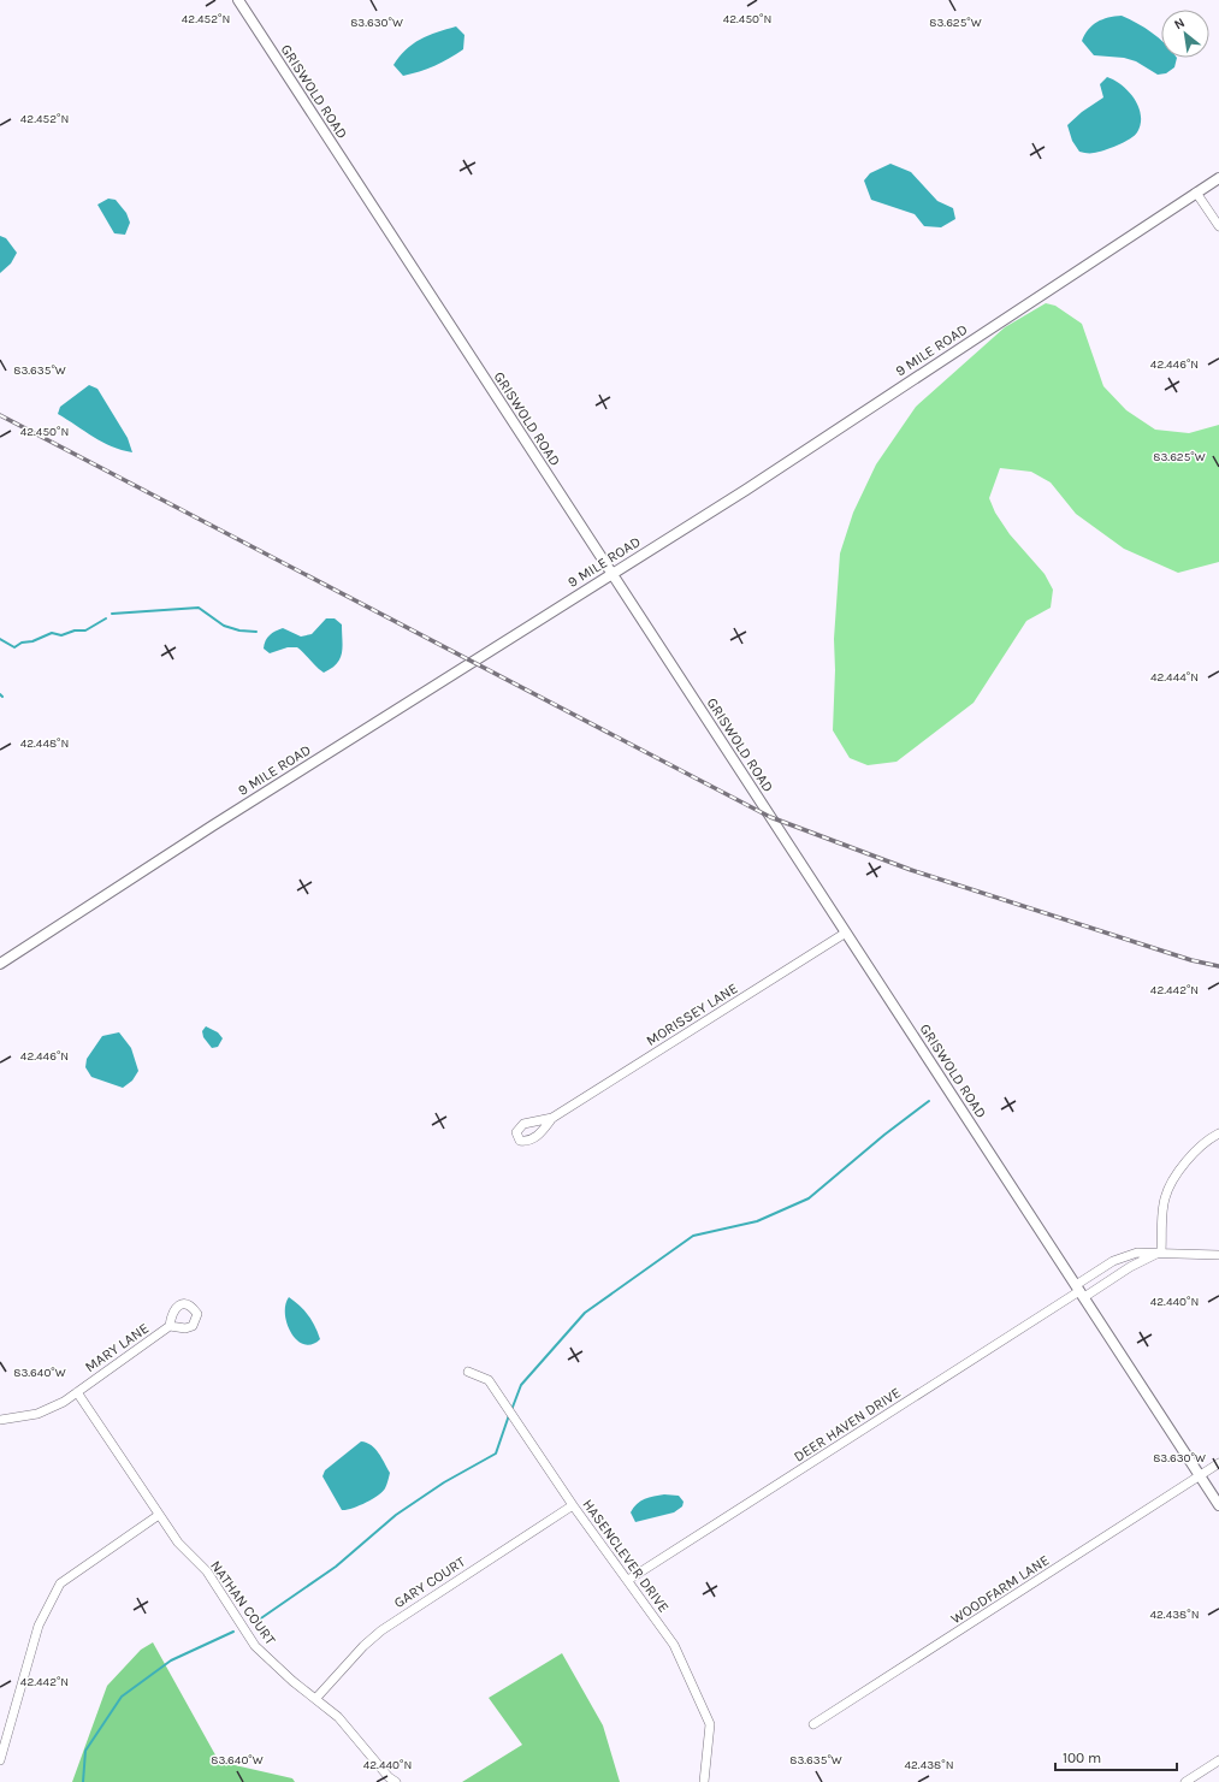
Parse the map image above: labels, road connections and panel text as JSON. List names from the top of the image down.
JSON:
{
  "streets": {
    "street": [
      "GRISWOLD ROAD",
      "9 MILE ROAD",
      "MORISSEY LANE",
      "MARY LANE",
      "DEER HAVEN DRIVE",
      "HASENCLEVER DRIVE",
      "GARY COURT",
      "WOODFARM LANE",
      "NATHAN COURT"
    ]
  },
  "crossings": [
    ["GRISWOLD ROAD", "9 MILE ROAD"],
    ["GRISWOLD ROAD", "MORISSEY LANE"],
    ["GRISWOLD ROAD", "DEER HAVEN DRIVE"],
    ["GRISWOLD ROAD", "WOODFARM LANE"],
    ["MARY LANE", "NATHAN COURT"],
    ["DEER HAVEN DRIVE", "HASENCLEVER DRIVE"],
    ["HASENCLEVER DRIVE", "GARY COURT"],
    ["GARY COURT", "NATHAN COURT"]
  ],
  "scale_bar": "100 m",
  "north": "top left",
  "coordinates": [
    "42.452°N",
    "42.450°N",
    "83.630°W",
    "83.625°W",
    "42.446°N",
    "83.635°W",
    "42.444°N",
    "42.448°N",
    "42.442°N",
    "42.440°N",
    "83.640°W",
    "42.438°N"
  ]
}
